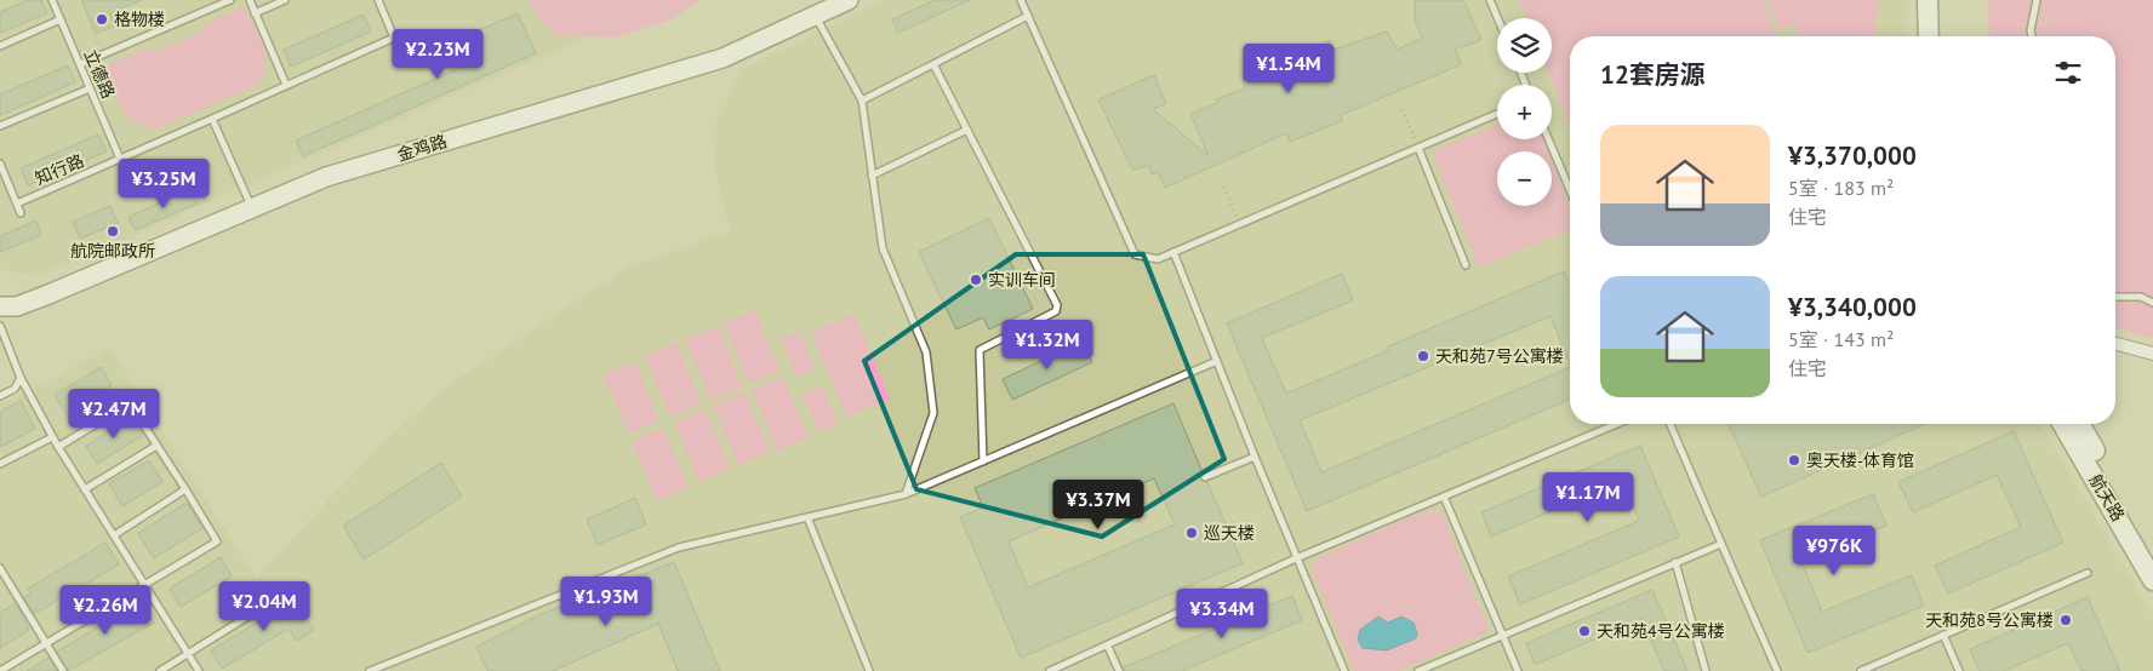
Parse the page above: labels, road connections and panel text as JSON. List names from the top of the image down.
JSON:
{
  "streets": {
    "main road": ["金鸡路", "航天路"],
    "lane": ["立德路", "知行路"]
  },
  "crossings": [
    ["立德路", "知行路"]
  ],
  "places": [
    "格物楼",
    "航院邮政所",
    "实训车间",
    "天和苑7号公寓楼",
    "奥天楼-体育馆",
    "巡天楼",
    "天和苑8号公寓楼",
    "天和苑4号公寓楼"
  ],
  "page": {
    "map_buttons": ["+", "−"],
    "price": [
      "¥2.23M",
      "¥1.54M",
      "¥3.25M",
      "¥1.32M",
      "¥2.47M",
      "¥1.17M",
      "¥3.37M",
      "¥976K",
      "¥1.93M",
      "¥2.04M",
      "¥2.26M",
      "¥3.34M"
    ],
    "heading": "12套房源",
    "list": [
      {
        "name": "¥3,370,000",
        "note": "5室 · 183 m² · 住宅"
      },
      {
        "name": "¥3,340,000",
        "note": "5室 · 143 m² · 住宅"
      }
    ]
  }
}
